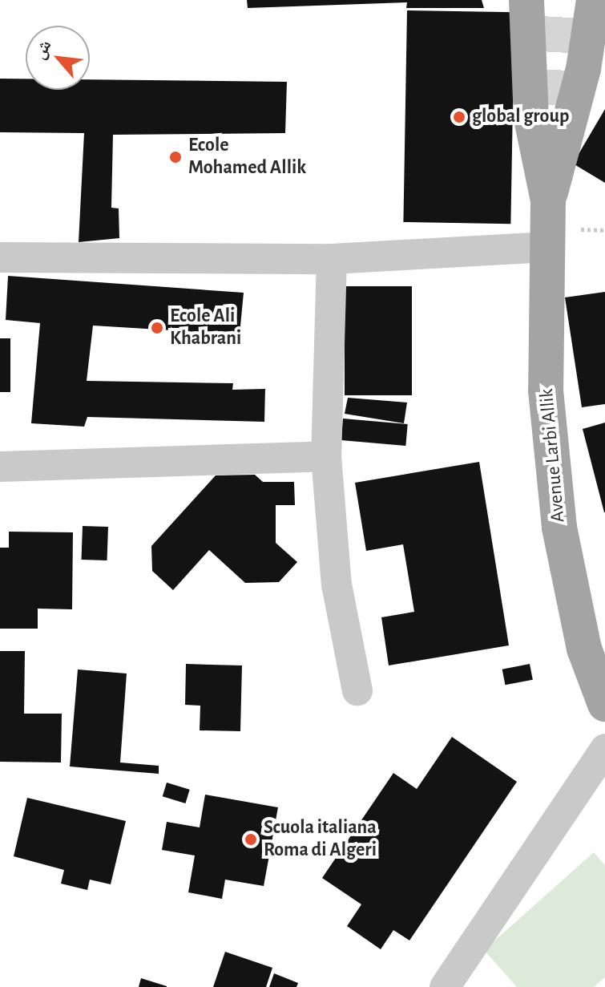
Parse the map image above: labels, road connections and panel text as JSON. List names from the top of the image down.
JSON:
{
  "streets": {
    "main road": ["Avenue Larbi Allik"]
  },
  "places": [
    "global group",
    "Ecole Mohamed Allik",
    "Ecole Ali Khabrani",
    "Scuola italiana Roma di Algeri"
  ],
  "north": "top left"
}
